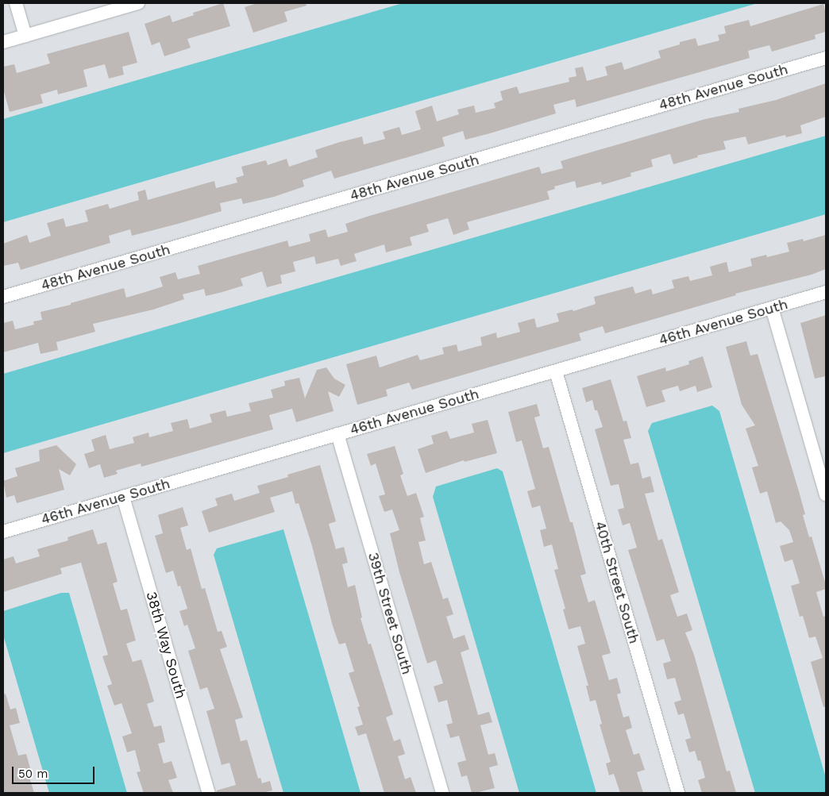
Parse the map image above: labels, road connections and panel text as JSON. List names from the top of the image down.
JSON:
{
  "streets": {
    "street": [
      "48th Avenue South",
      "46th Avenue South",
      "40th Street South",
      "39th Street South",
      "38th Way South"
    ]
  },
  "crossings": [
    ["46th Avenue South", "40th Street South"],
    ["46th Avenue South", "39th Street South"],
    ["46th Avenue South", "38th Way South"]
  ],
  "scale_bar": "50 m"
}
